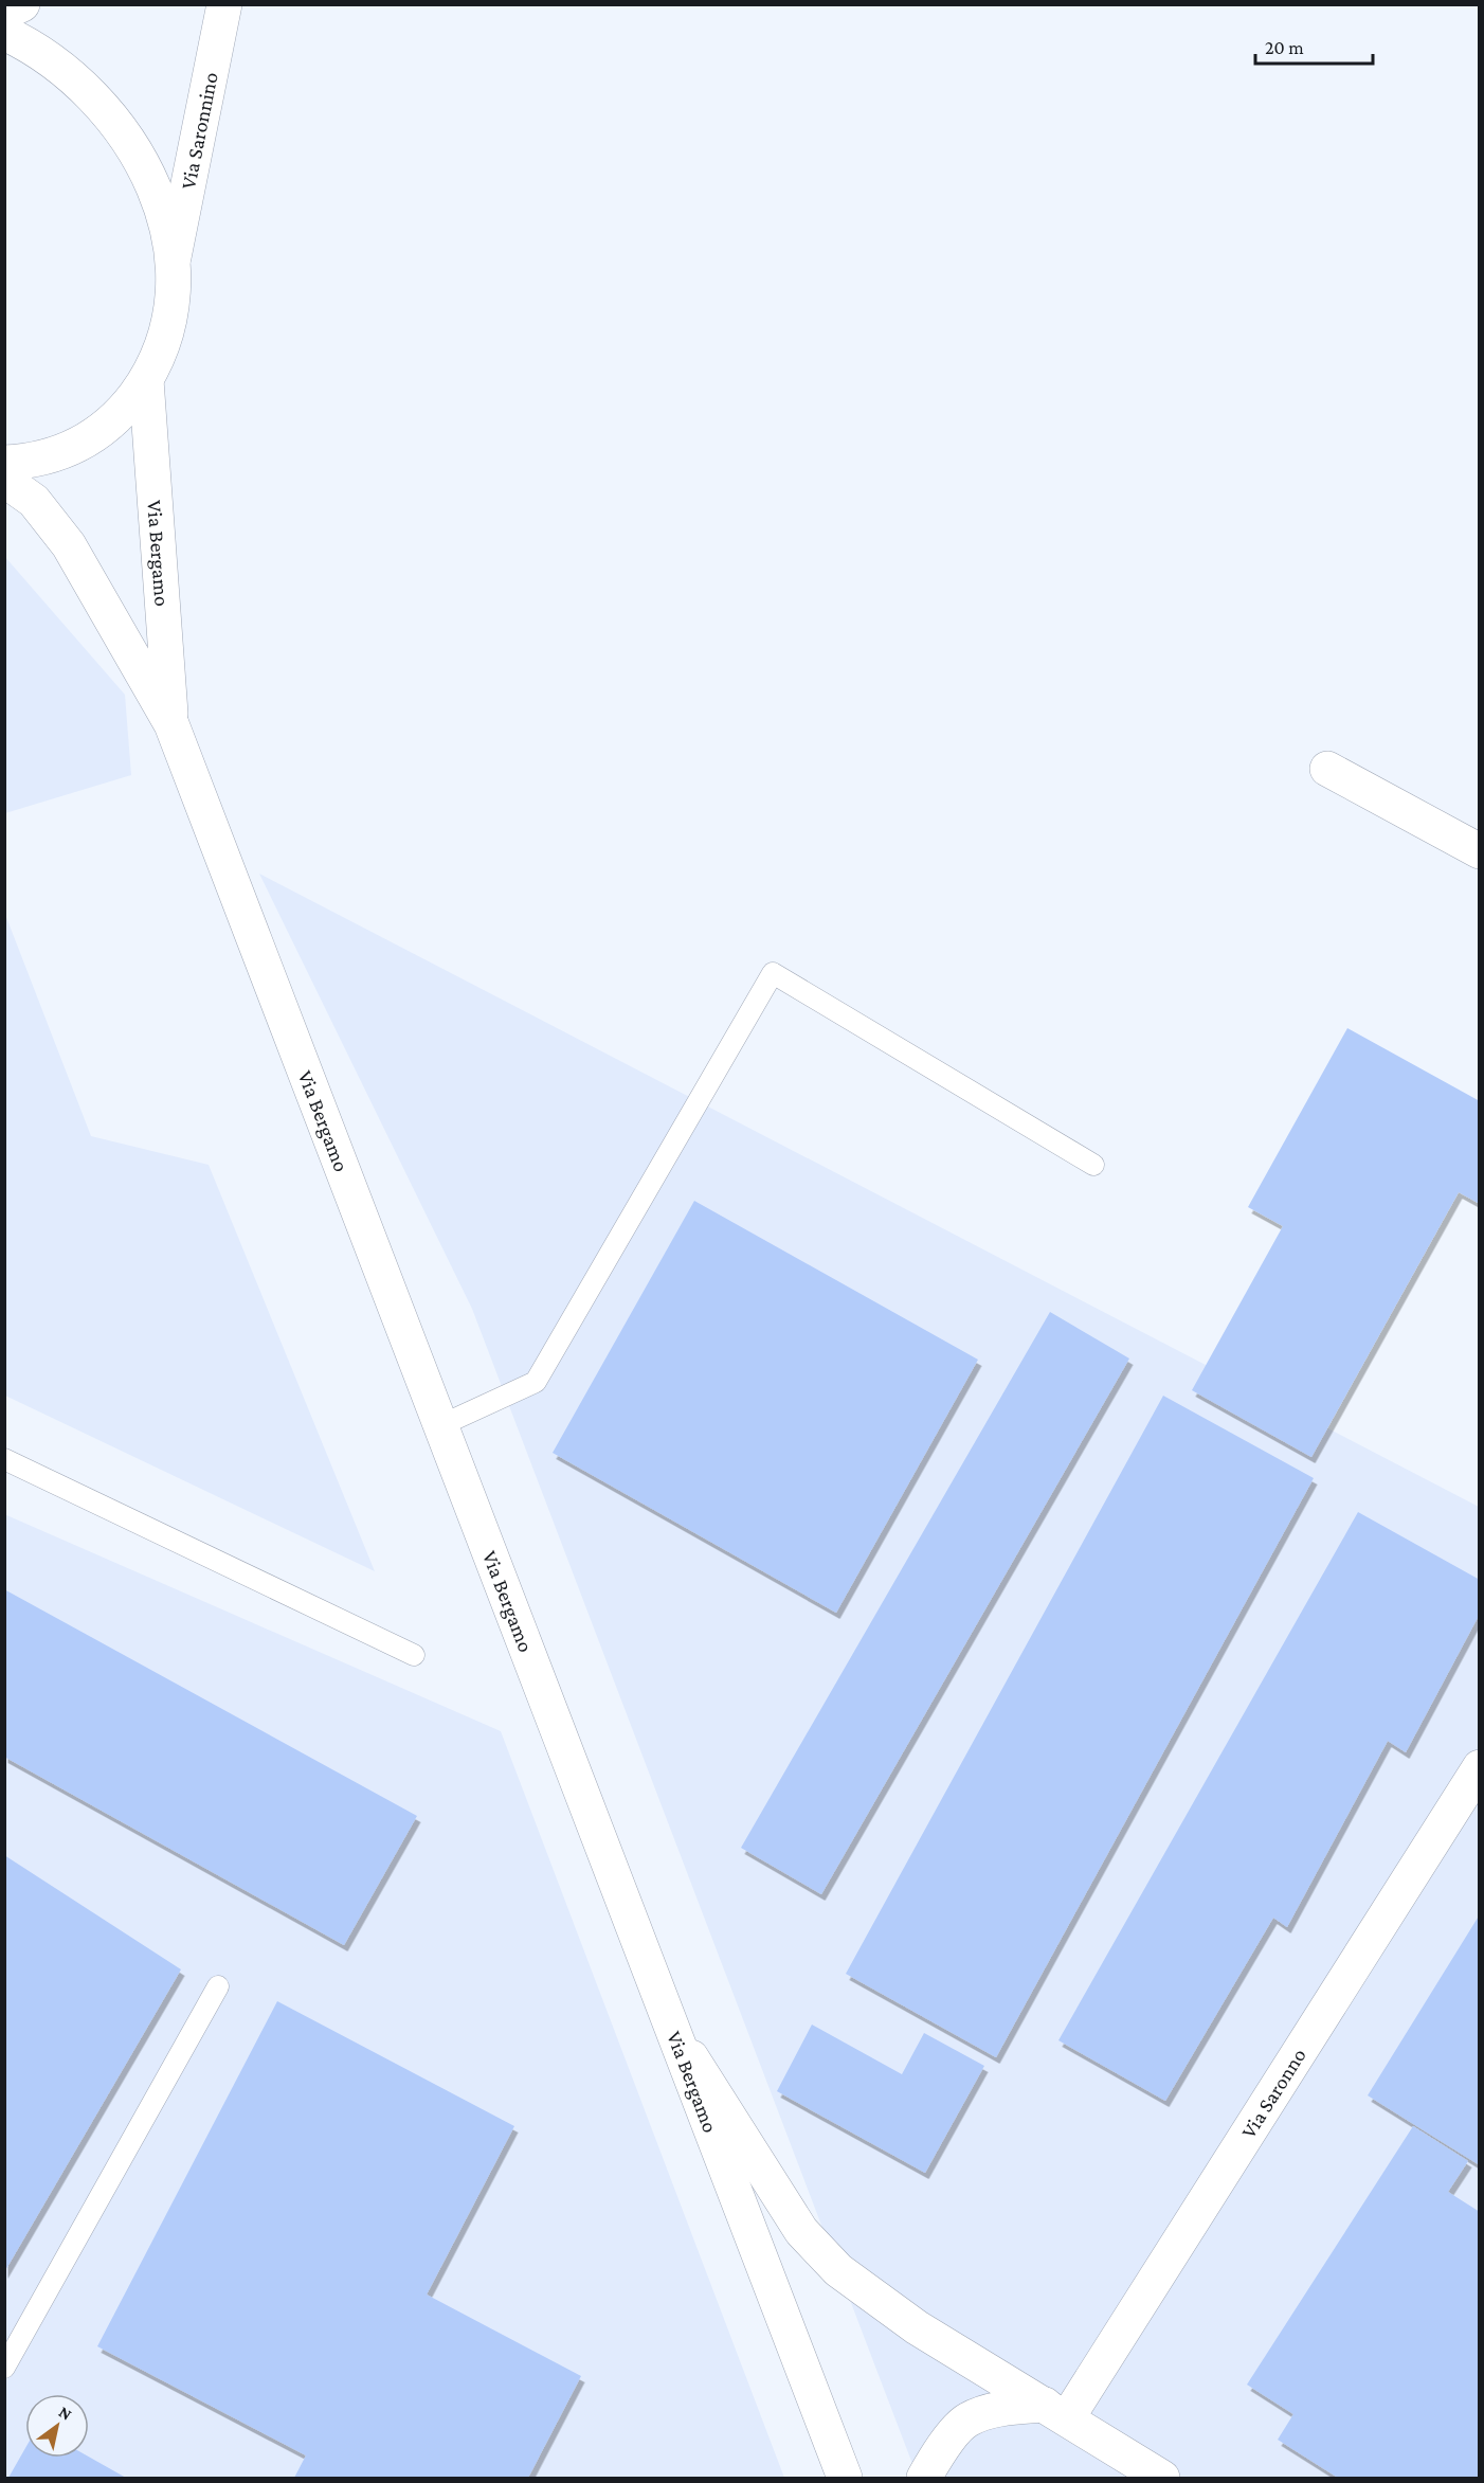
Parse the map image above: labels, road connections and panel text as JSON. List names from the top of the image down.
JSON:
{
  "streets": {
    "main road": ["Via Saronnino", "Via Bergamo", "Via Saronno"]
  },
  "scale_bar": "20 m",
  "north": "top right"
}
